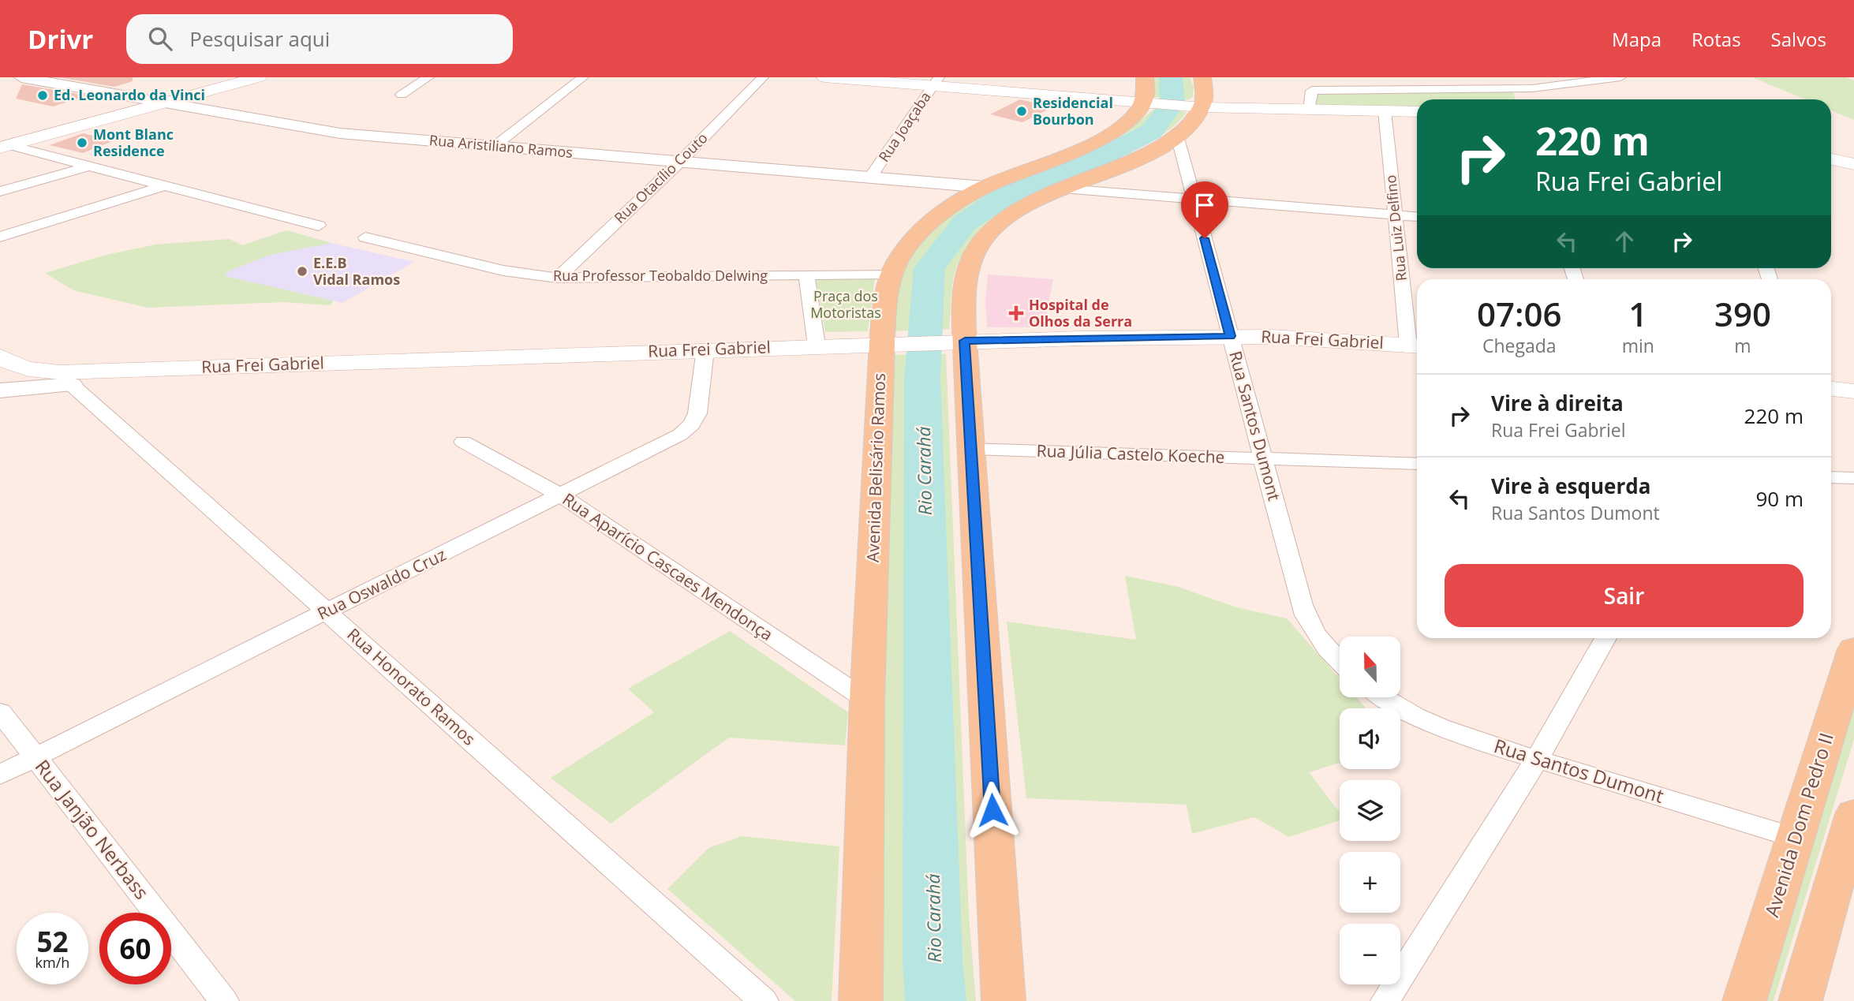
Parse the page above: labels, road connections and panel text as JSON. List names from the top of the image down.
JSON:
{
  "streets": {
    "main road": ["Rua Frei Gabriel", "Avenida Belisário Ramos", "Avenida Dom Pedro II"],
    "street": [
      "Rua Joaçaba",
      "Rua Aristiliano Ramos",
      "Rua Otacílio Couto",
      "Rua Luiz Delfino",
      "Rua Professor Teobaldo Delwing",
      "Rua Santos Dumont",
      "Rua Júlia Castelo Koeche",
      "Rua Aparício Cascaes Mendonça",
      "Rua Oswaldo Cruz",
      "Rua Honorato Ramos",
      "Rua Janjão Nerbass"
    ]
  },
  "crossings": [
    ["Rua Joaçaba", "Rua Aristiliano Ramos"],
    ["Rua Aristiliano Ramos", "Rua Otacílio Couto"],
    ["Rua Aristiliano Ramos", "Avenida Belisário Ramos"],
    ["Rua Otacílio Couto", "Rua Professor Teobaldo Delwing"],
    ["Rua Luiz Delfino", "Rua Frei Gabriel"],
    ["Rua Professor Teobaldo Delwing", "Avenida Belisário Ramos"],
    ["Rua Frei Gabriel", "Rua Santos Dumont"],
    ["Rua Frei Gabriel", "Avenida Belisário Ramos"],
    ["Rua Frei Gabriel", "Rua Oswaldo Cruz"],
    ["Rua Frei Gabriel", "Rua Honorato Ramos"],
    ["Rua Santos Dumont", "Rua Júlia Castelo Koeche"],
    ["Rua Santos Dumont", "Avenida Dom Pedro II"],
    ["Avenida Belisário Ramos", "Rua Aparício Cascaes Mendonça"],
    ["Rua Aparício Cascaes Mendonça", "Rua Oswaldo Cruz"],
    ["Rua Oswaldo Cruz", "Rua Honorato Ramos"],
    ["Rua Oswaldo Cruz", "Rua Janjão Nerbass"]
  ],
  "water": ["Rio Carahá"],
  "parks": ["Praça dos Motoristas"],
  "places": {
    "other": [
      "Ed. Leonardo da Vinci",
      "Residencial Bourbon",
      "Mont Blanc Residence",
      "E.E.B Vidal Ramos"
    ],
    "health": ["Hospital de Olhos da Serra"]
  },
  "north": "top",
  "page": {
    "header": "Drivr",
    "search": "Pesquisar aqui",
    "nav": ["Mapa", "Rotas", "Salvos"],
    "turn": ["220 m", "Rua Frei Gabriel"],
    "eta": [
      "07:06",
      "Chegada",
      "1",
      "min",
      "390",
      "m"
    ],
    "list": [
      {
        "name": "Vire à direita",
        "note": "Rua Frei Gabriel",
        "value": "220 m"
      },
      {
        "name": "Vire à esquerda",
        "note": "Rua Santos Dumont",
        "value": "90 m"
      }
    ],
    "buttons": "Sair",
    "map_buttons": ["+", "−"],
    "speed": "52 km/h",
    "limit": "60"
  }
}
